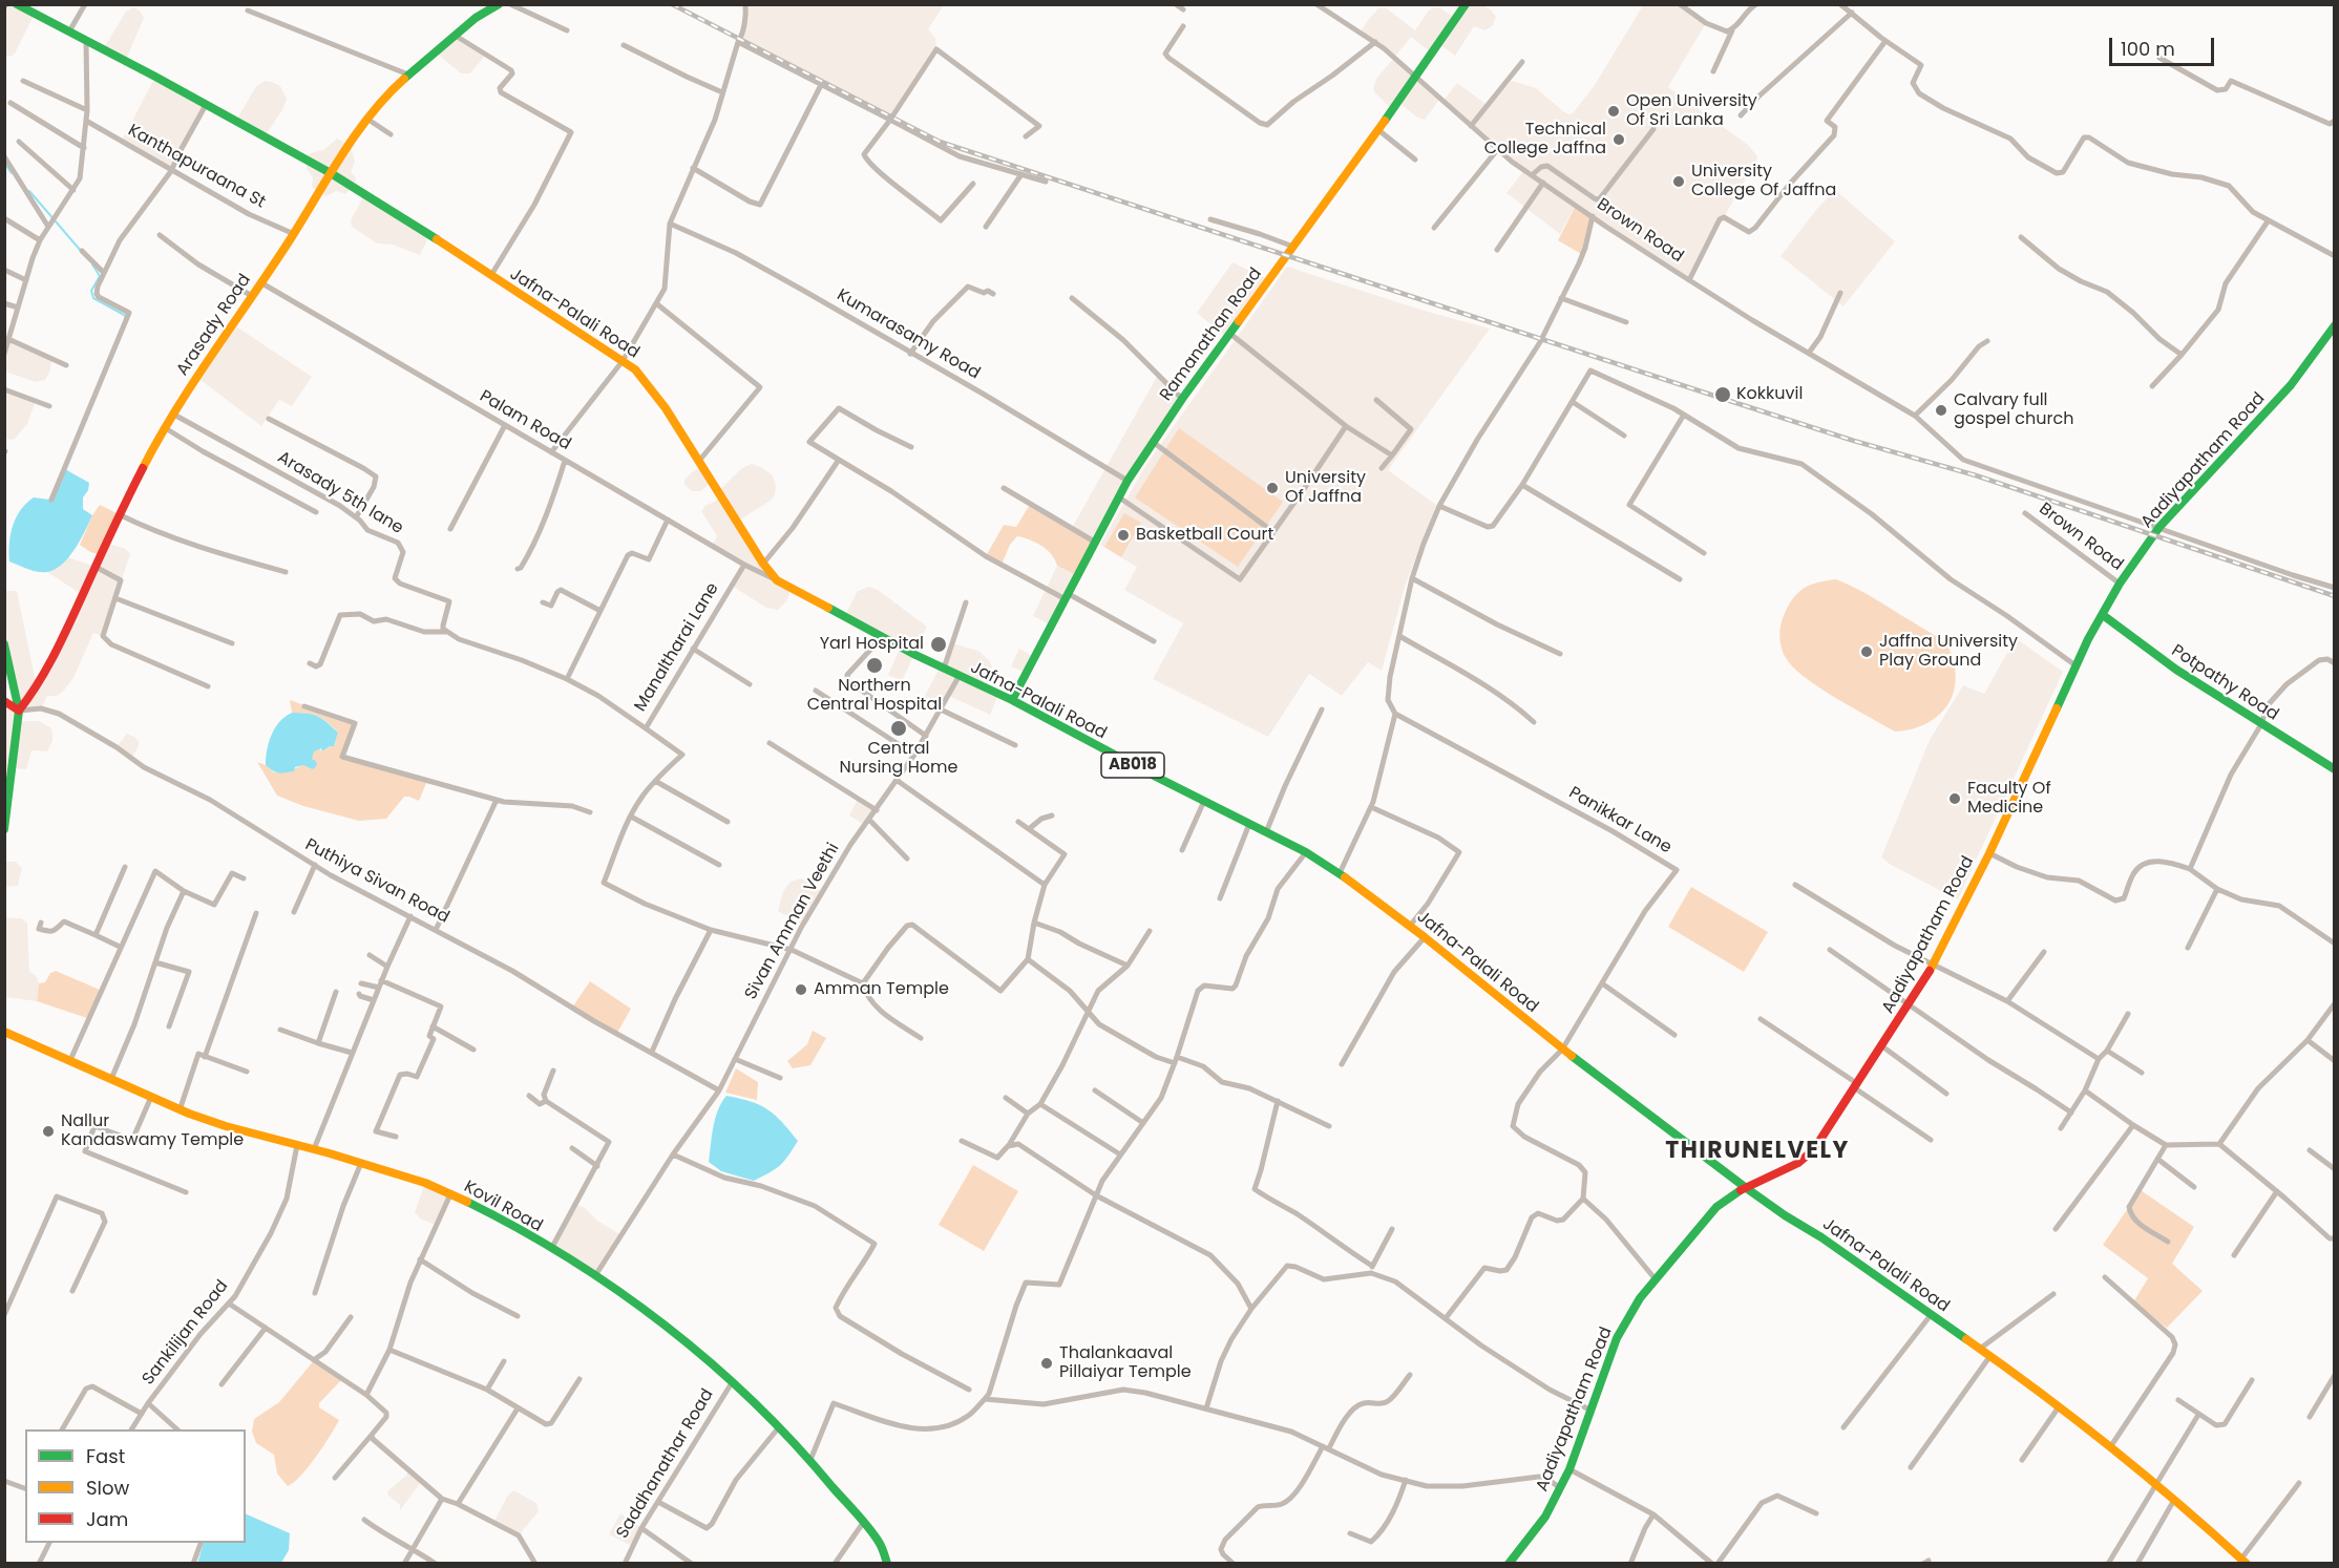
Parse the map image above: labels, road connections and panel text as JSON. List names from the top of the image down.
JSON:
{
  "streets": {
    "main road": [
      "Jafna-Palali Road",
      "Arasady Road",
      "Ramanathan Road",
      "Aadiyapatham Road",
      "Potpathy Road",
      "AB018",
      "Kovil Road"
    ],
    "street": [
      "Kanthapuraana St",
      "Brown Road",
      "Kumarasamy Road",
      "Palam Road",
      "Arasady 5th lane",
      "Manaltharai Lane",
      "Panikkar Lane",
      "Puthiya Sivan Road",
      "Sivan Amman Veethi",
      "Sankilijan Road",
      "Saddhanathar Road"
    ]
  },
  "crossings": [
    ["Kanthapuraana St", "Arasady Road"],
    ["Brown Road", "Ramanathan Road"],
    ["Brown Road", "Aadiyapatham Road"],
    ["Jafna-Palali Road", "Arasady Road"],
    ["Jafna-Palali Road", "Ramanathan Road"],
    ["Jafna-Palali Road", "Palam Road"],
    ["Jafna-Palali Road", "Aadiyapatham Road"],
    ["Jafna-Palali Road", "Panikkar Lane"],
    ["Jafna-Palali Road", "Sivan Amman Veethi"],
    ["Arasady Road", "Palam Road"],
    ["Arasady Road", "Arasady 5th lane"],
    ["Arasady Road", "Puthiya Sivan Road"],
    ["Kumarasamy Road", "Ramanathan Road"],
    ["Palam Road", "Manaltharai Lane"],
    ["Aadiyapatham Road", "Potpathy Road"],
    ["Manaltharai Lane", "Sivan Amman Veethi"],
    ["Puthiya Sivan Road", "Sivan Amman Veethi"],
    ["Sivan Amman Veethi", "Kovil Road"],
    ["Kovil Road", "Sankilijan Road"],
    ["Kovil Road", "Saddhanathar Road"]
  ],
  "districts": ["THIRUNELVELY"],
  "places": [
    "Open University Of Sri Lanka",
    "Technical College Jaffna",
    "University College Of Jaffna",
    "Kokkuvil",
    "Calvary full gospel church",
    "University Of Jaffna",
    "Basketball Court",
    "Yarl Hospital",
    "Jaffna University Play Ground",
    "Northern Central Hospital",
    "Central Nursing Home",
    "Faculty Of Medicine",
    "Amman Temple",
    "Nallur Kandaswamy Temple",
    "Thalankaaval Pillaiyar Temple"
  ],
  "legend": ["Fast", "Slow", "Jam"],
  "scale_bar": "100 m"
}
